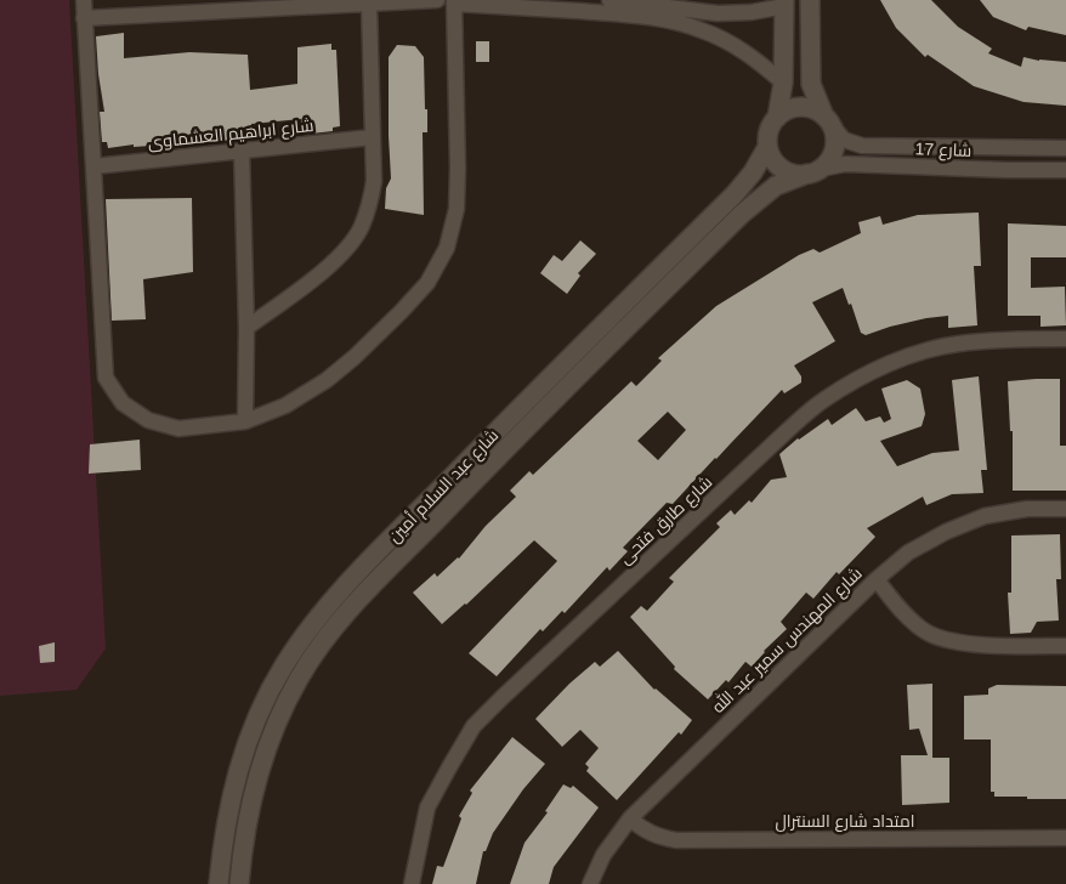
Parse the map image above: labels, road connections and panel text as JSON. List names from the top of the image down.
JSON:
{
  "streets": {
    "street": [
      "شارع ابراهيم العشماوى",
      "شارع 17",
      "شارع عبد السلام أمين",
      "شارع طارق فتحى",
      "شارع المهندس سمير عبد الله",
      "امتداد شارع السنترال"
    ]
  },
  "crossings": [
    ["شارع 17", "شارع عبد السلام أمين"],
    ["شارع المهندس سمير عبد الله", "امتداد شارع السنترال"]
  ]
}
